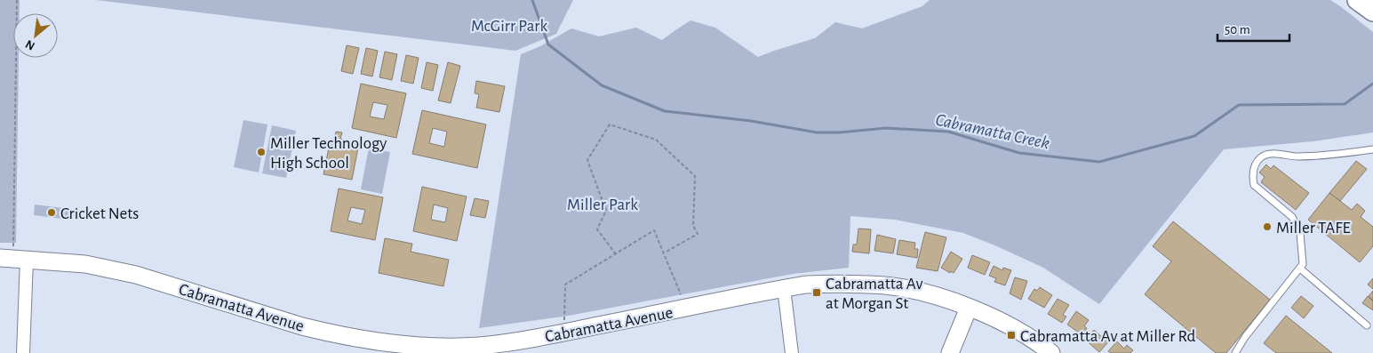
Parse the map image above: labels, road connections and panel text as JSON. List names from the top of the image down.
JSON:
{
  "streets": {
    "street": ["Cabramatta Avenue"]
  },
  "water": ["Cabramatta Creek"],
  "parks": ["McGirr Park", "Miller Park"],
  "places": {
    "other": ["Miller Technology High School", "Cricket Nets", "Miller TAFE"],
    "transit": ["Cabramatta Av at Morgan St", "Cabramatta Av at Miller Rd"]
  },
  "scale_bar": "50 m",
  "north": "bottom left"
}
